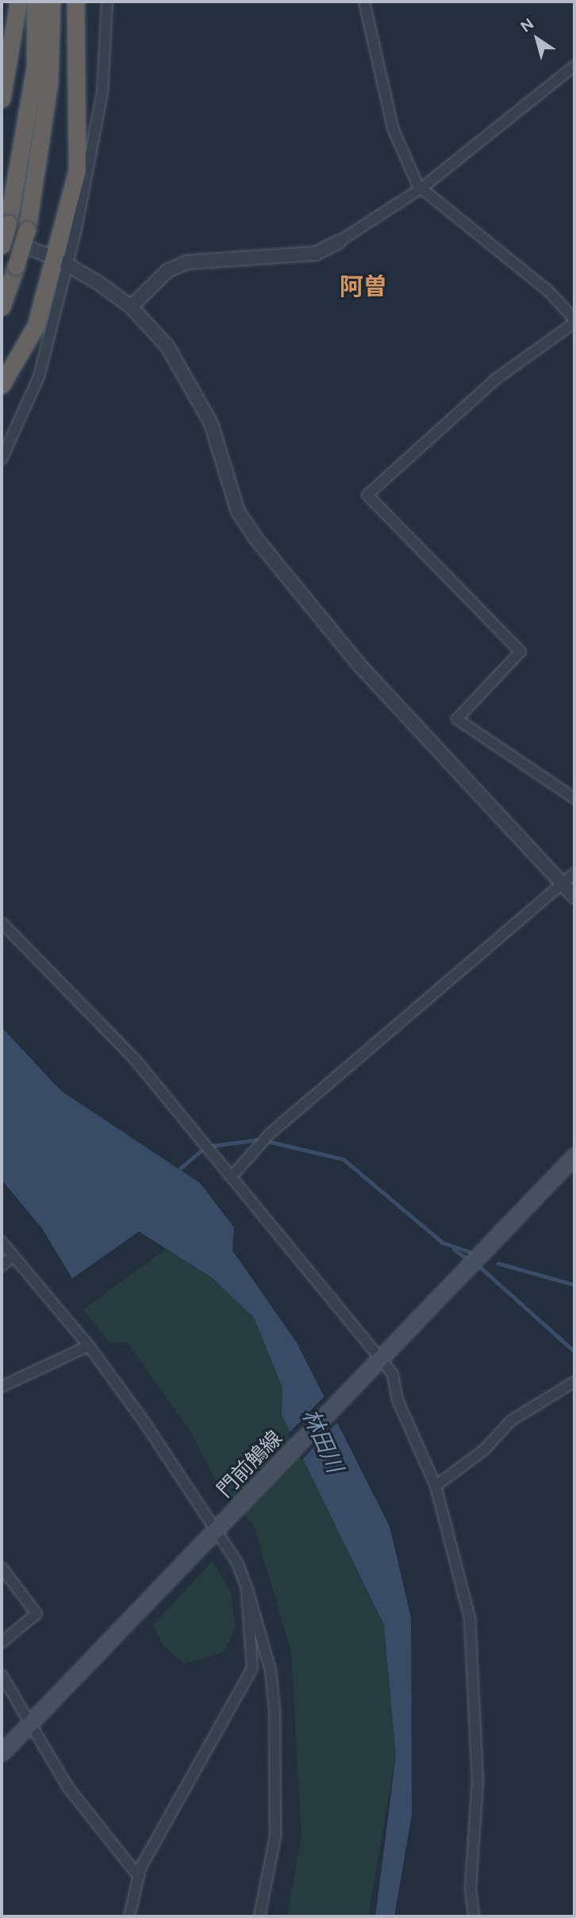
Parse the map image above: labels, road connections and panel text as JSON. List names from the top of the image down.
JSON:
{
  "streets": {
    "main road": ["門前鵤線"]
  },
  "districts": ["阿曽"],
  "water": ["林田川"],
  "north": "top left"
}
